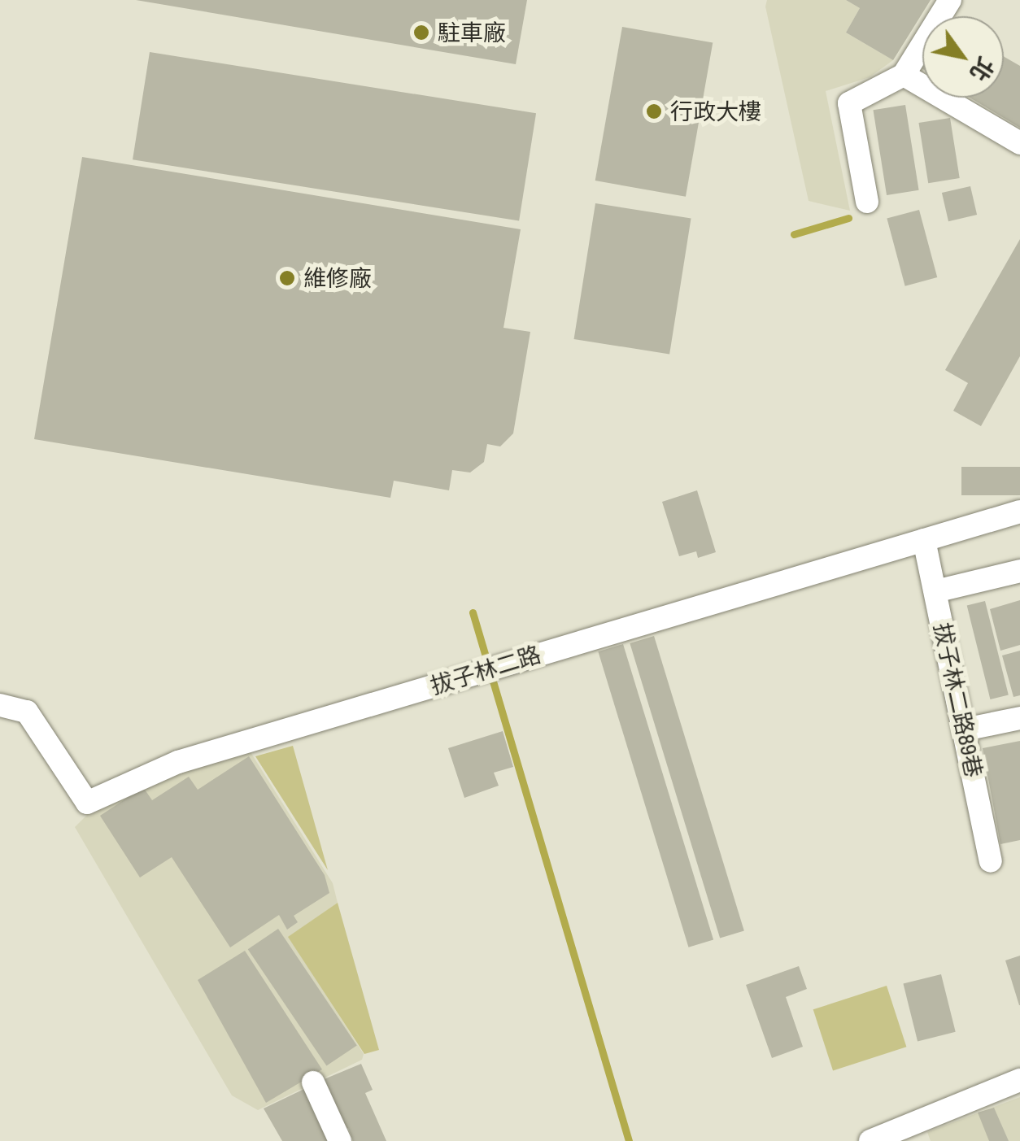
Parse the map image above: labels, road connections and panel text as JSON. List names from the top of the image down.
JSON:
{
  "streets": {
    "street": ["拔子林二路", "拔子林二路89巷"]
  },
  "crossings": [
    ["拔子林二路", "拔子林二路89巷"]
  ],
  "places": ["駐車廠", "行政大樓", "維修廠"],
  "north": "bottom right"
}
